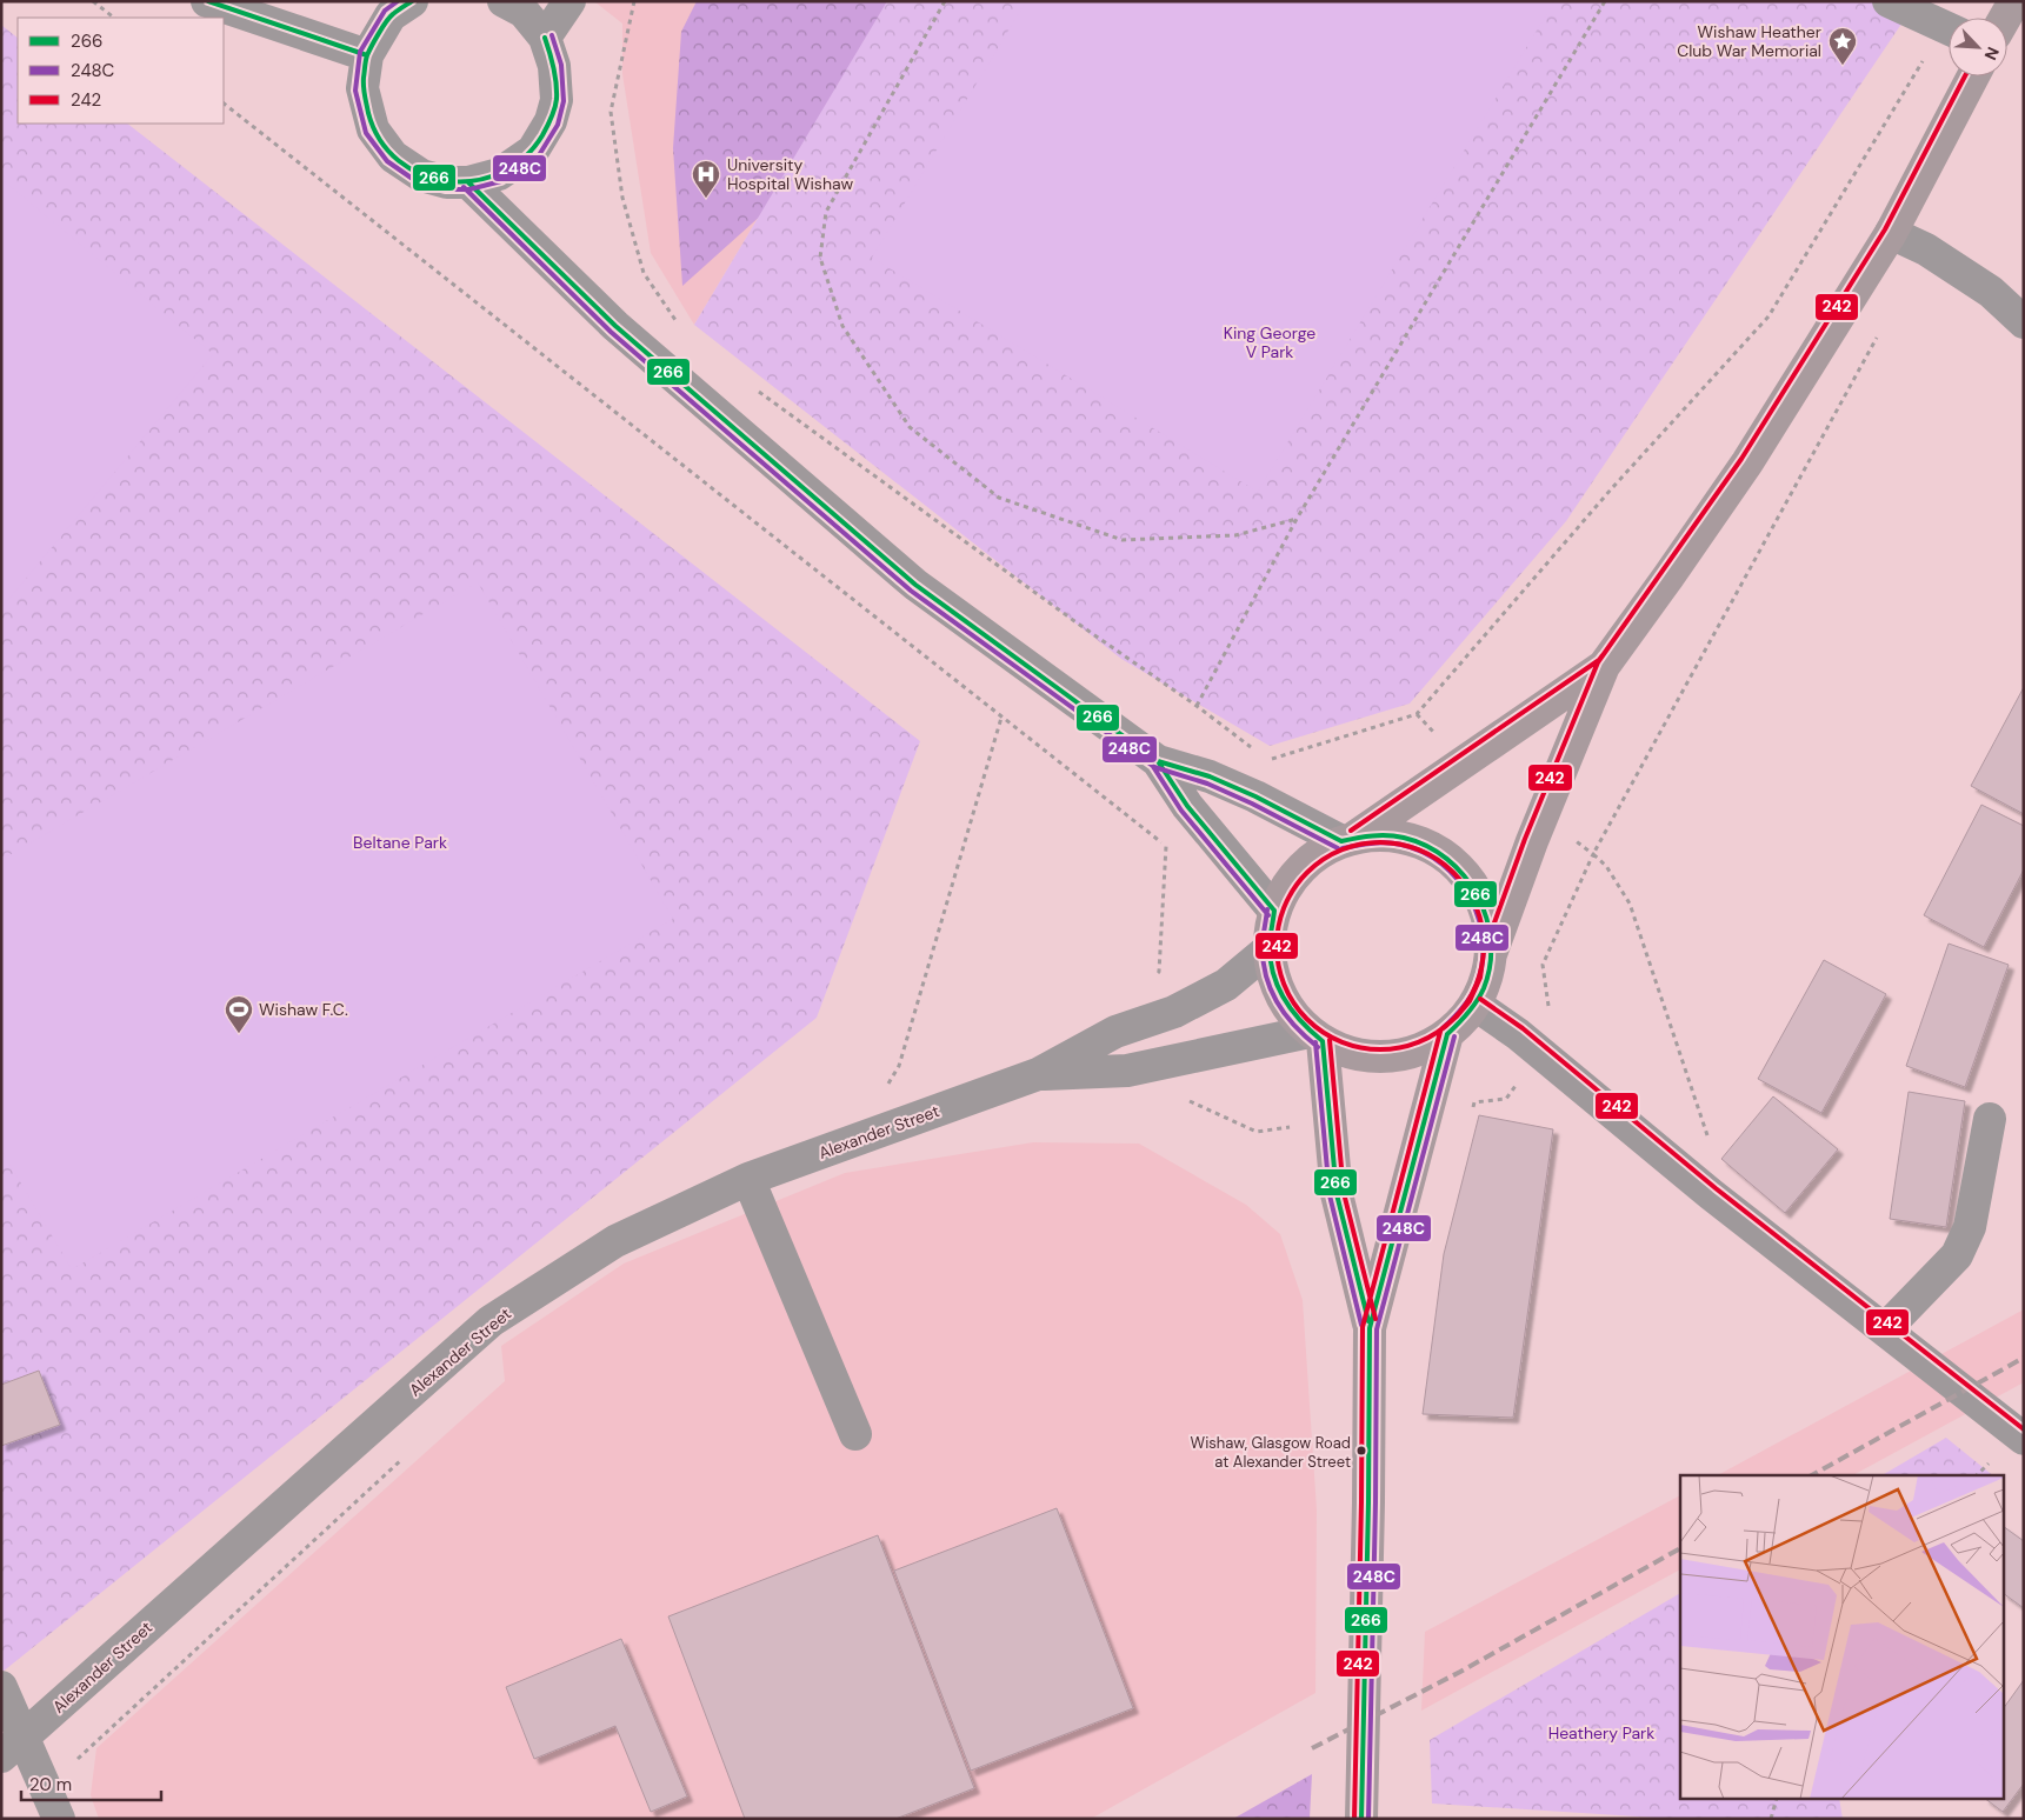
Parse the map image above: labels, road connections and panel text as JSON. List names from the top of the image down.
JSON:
{
  "streets": {
    "street": ["Alexander Street"]
  },
  "parks": ["King George V Park", "Beltane Park", "Heathery Park"],
  "places": {
    "place": ["Wishaw Heather Club War Memorial"],
    "hospital": ["University Hospital Wishaw"],
    "sports": ["Wishaw F.C."],
    "other": ["Wishaw, Glasgow Road at Alexander Street"]
  },
  "lines": ["transit line 266", "transit line 248C", "transit line 242"],
  "legend": ["266", "248C", "242"],
  "scale_bar": "20 m",
  "north": "bottom right"
}
